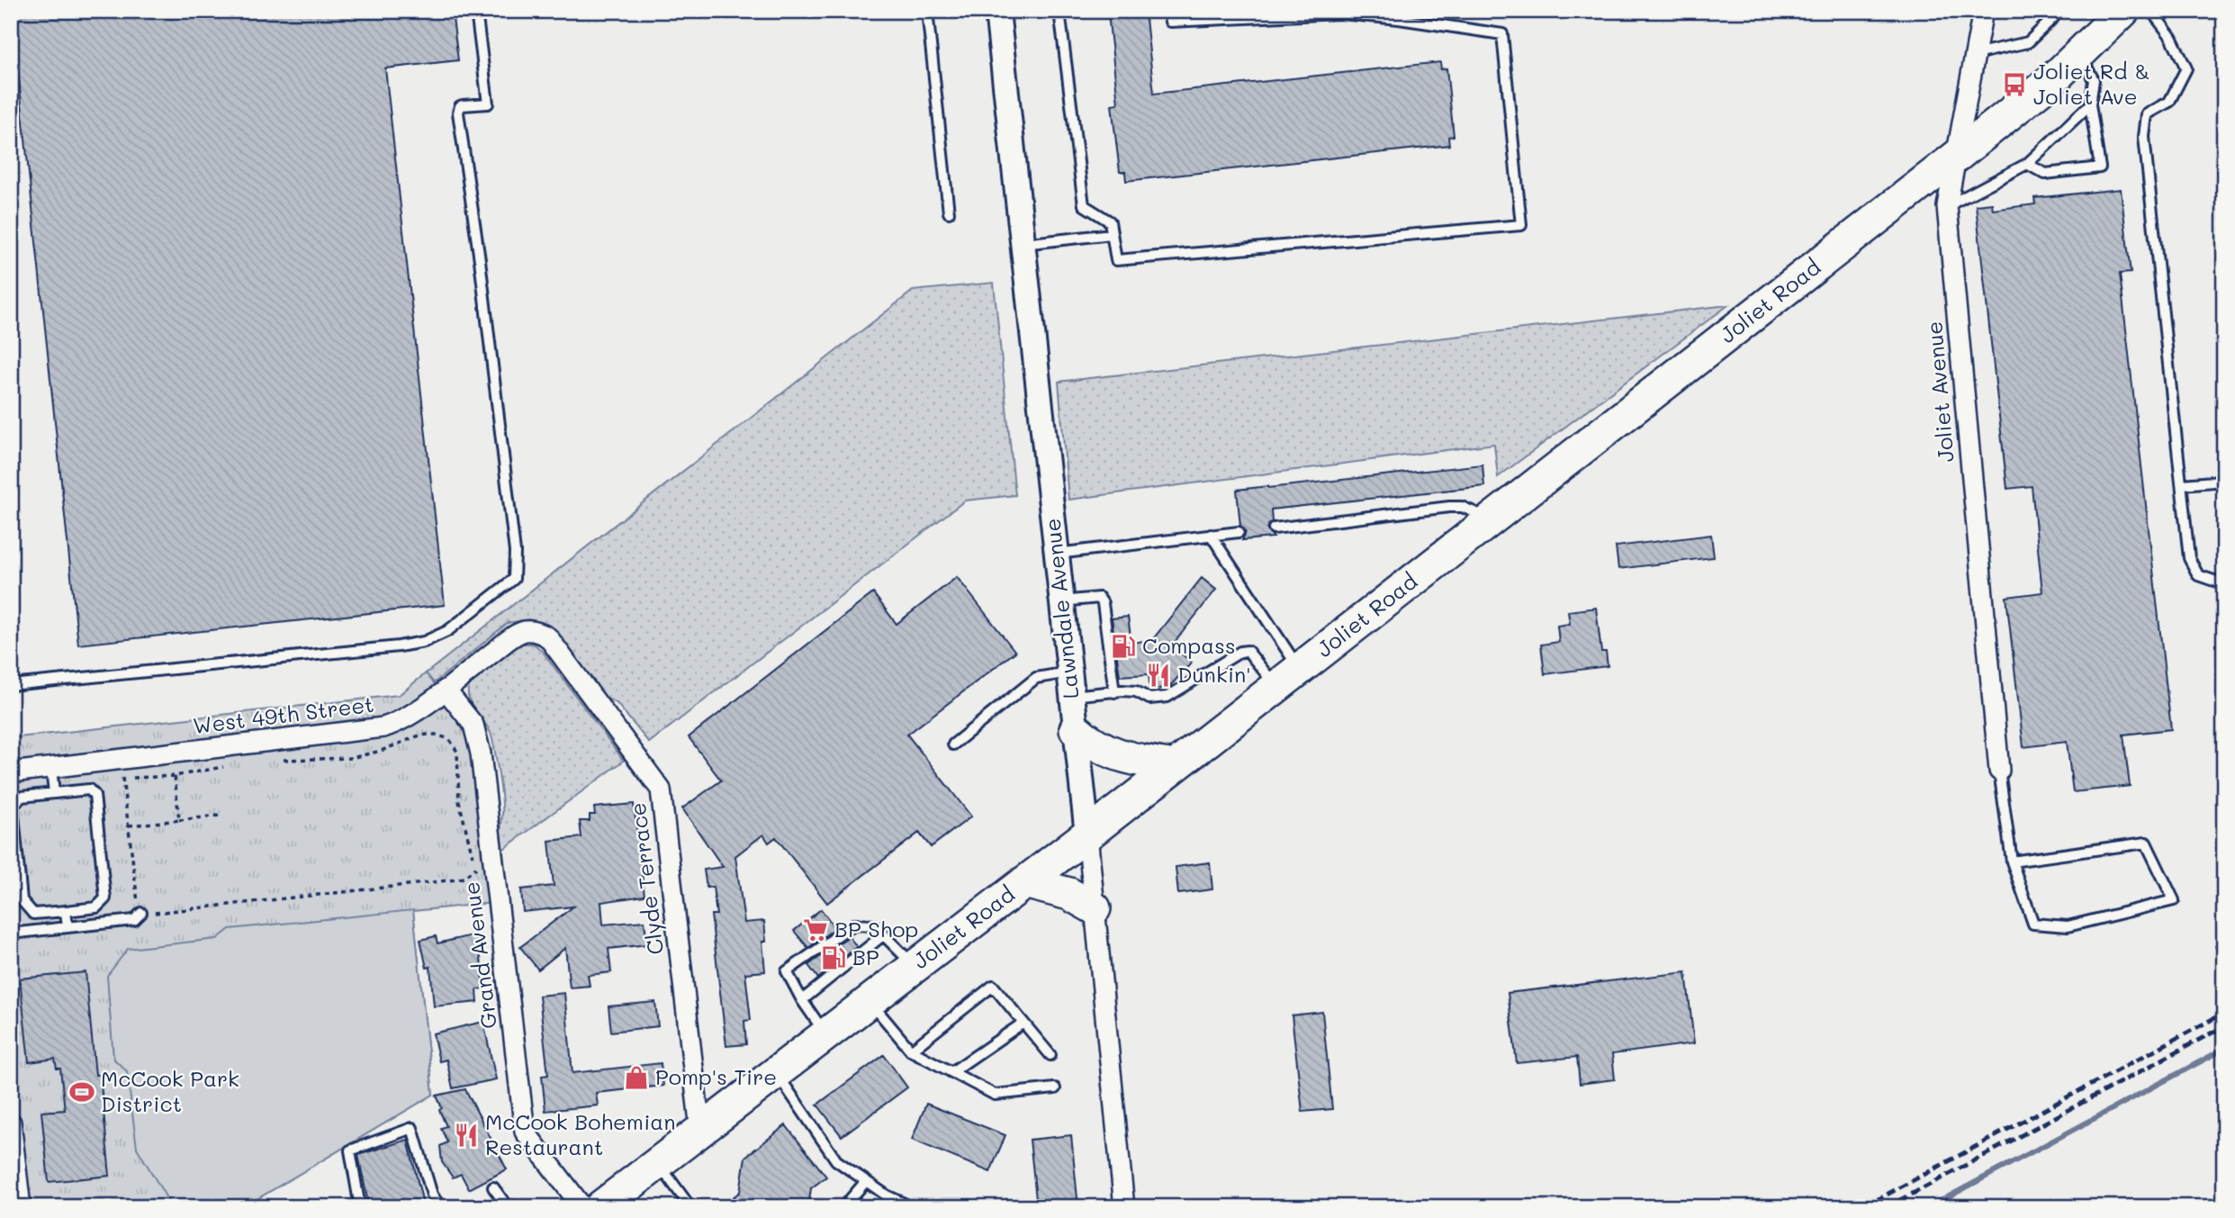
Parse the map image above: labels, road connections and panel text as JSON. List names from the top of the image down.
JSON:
{
  "streets": {
    "main road": ["Joliet Road"],
    "street": [
      "Joliet Avenue",
      "Lawndale Avenue",
      "West 49th Street",
      "Clyde Terrace",
      "Grand Avenue"
    ]
  },
  "crossings": [
    ["Joliet Road", "Joliet Avenue"],
    ["Joliet Road", "Lawndale Avenue"],
    ["Joliet Road", "Clyde Terrace"],
    ["West 49th Street", "Clyde Terrace"],
    ["West 49th Street", "Grand Avenue"]
  ],
  "places": {
    "bus stop": ["Joliet Rd & Joliet Ave"],
    "fuel station": ["Compass", "BP"],
    "restaurant": ["Dunkin'", "McCook Bohemian Restaurant"],
    "supermarket": ["BP Shop"],
    "shop": ["Pomp's Tire"],
    "sports": ["McCook Park District"]
  }
}
